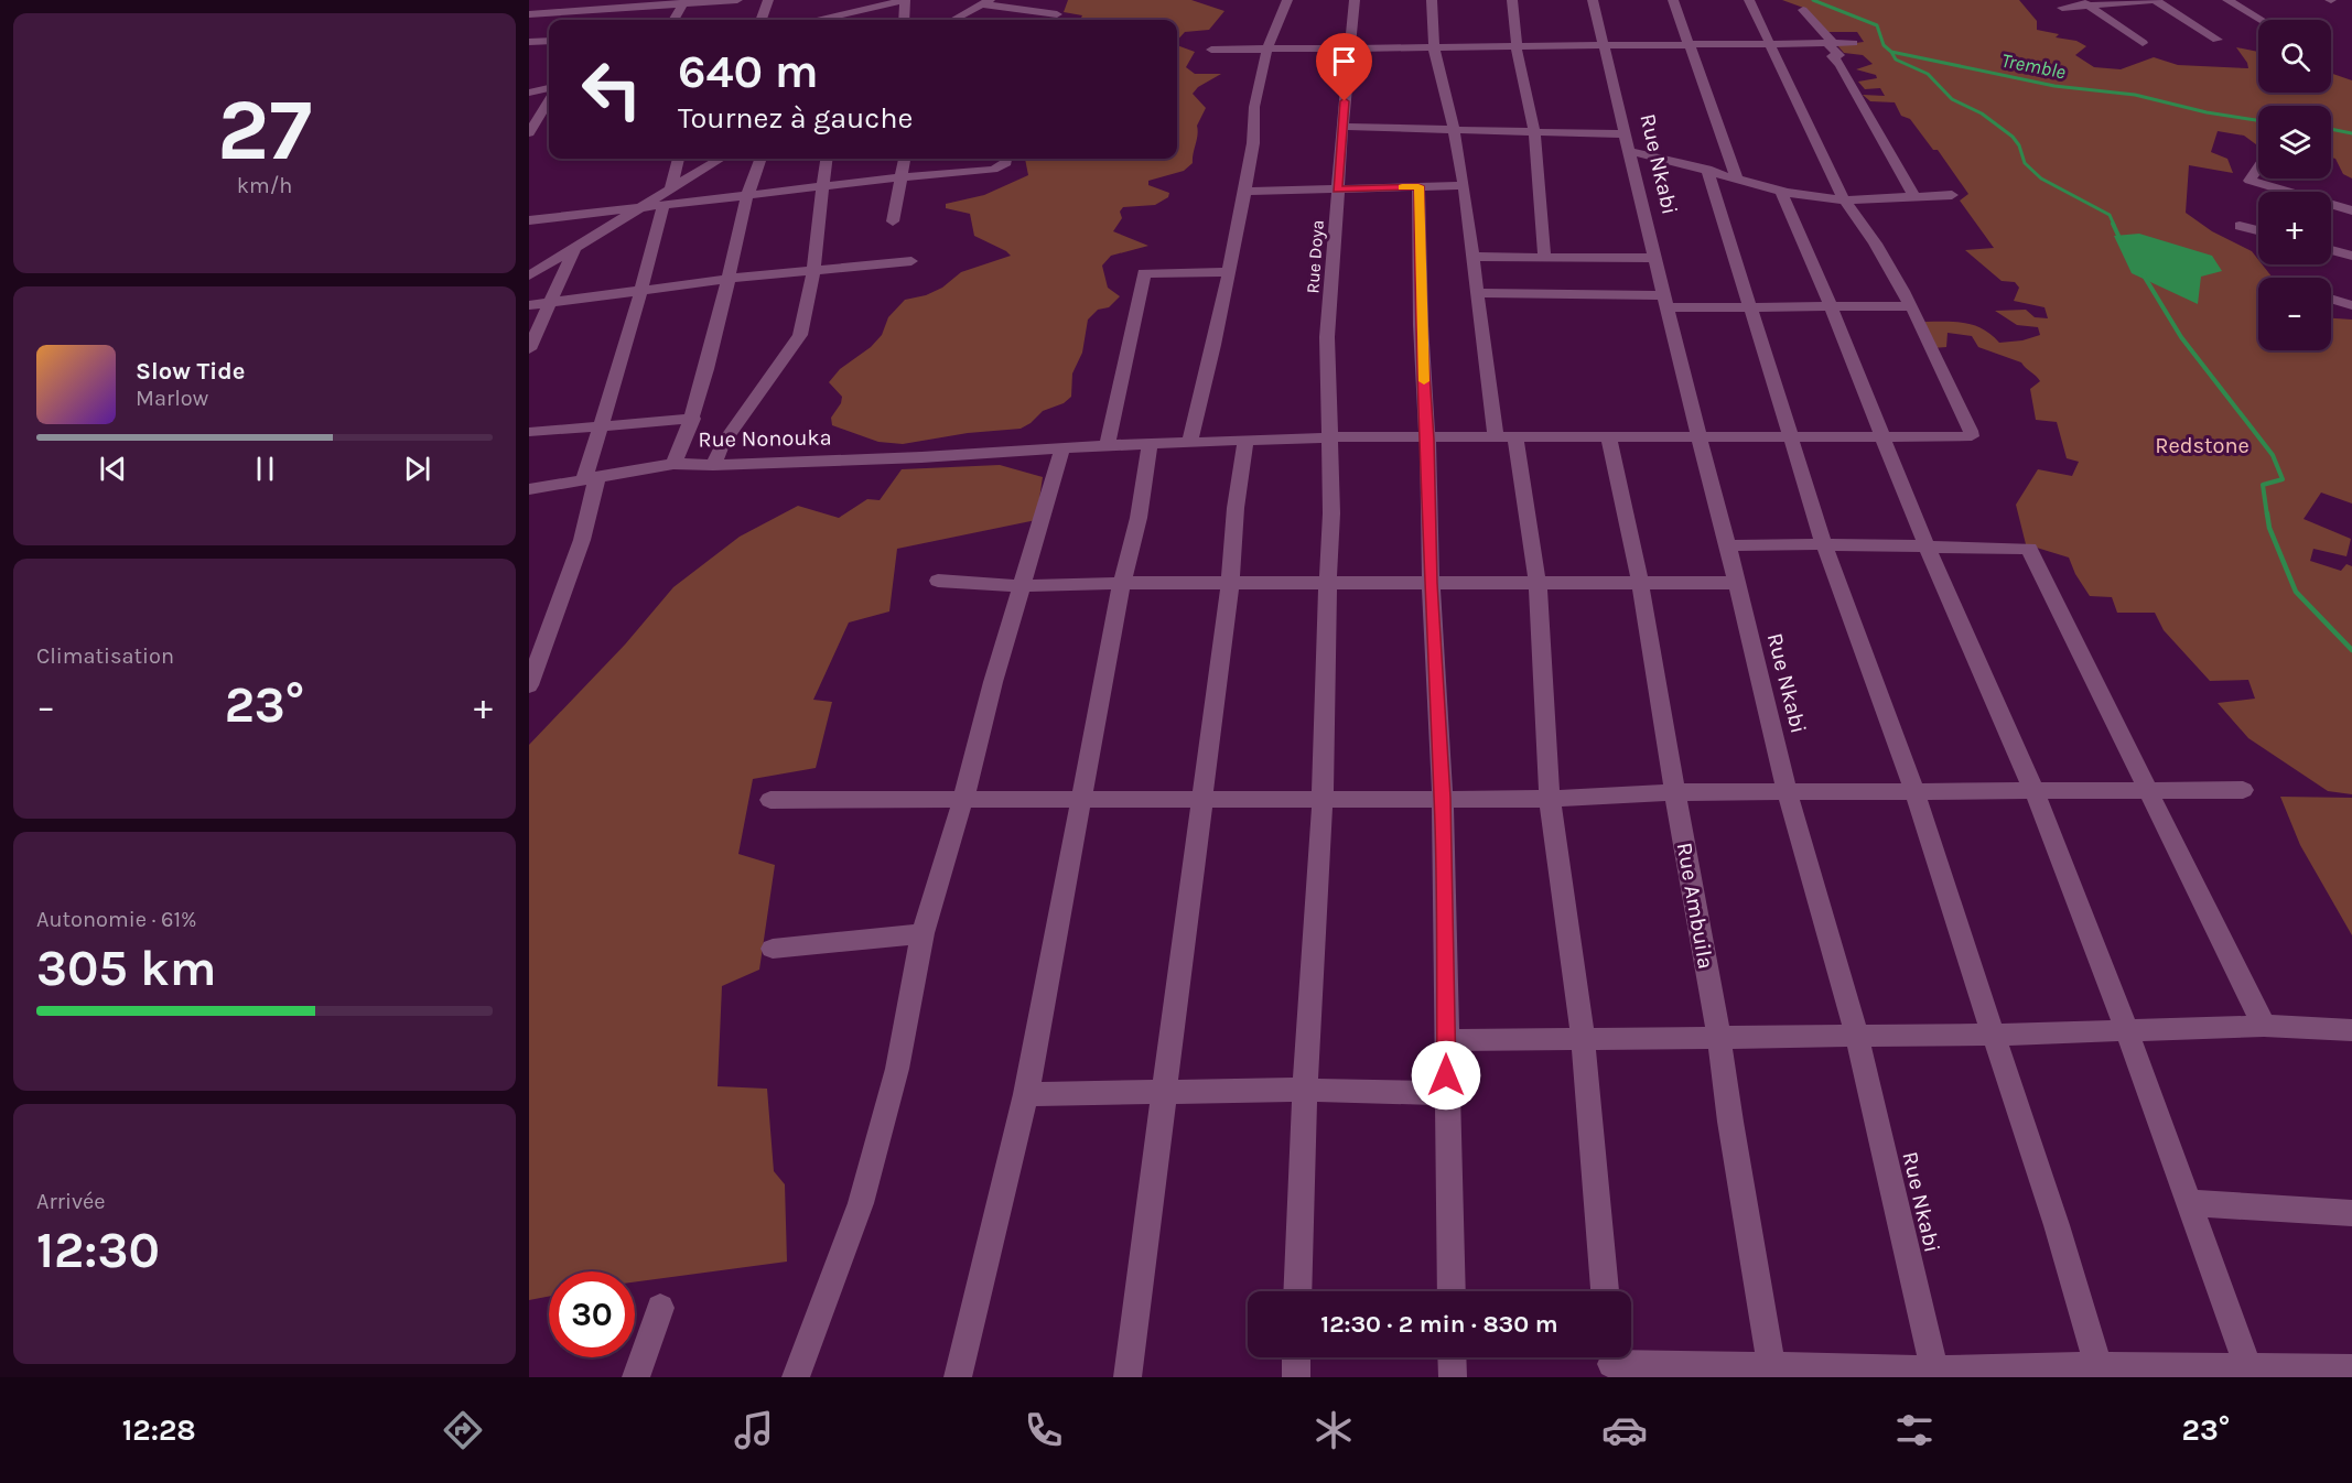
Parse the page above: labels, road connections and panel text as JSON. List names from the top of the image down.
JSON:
{
  "streets": {
    "street": [
      "Rue Nkabi",
      "Rue Doya",
      "Rue Nonouka",
      "Rue Ambuila"
    ]
  },
  "crossings": [
    ["Rue Nkabi", "Rue Nonouka"],
    ["Rue Doya", "Rue Nonouka"],
    ["Rue Nonouka", "Rue Ambuila"]
  ],
  "water": ["Tremble"],
  "parks": ["Redstone"],
  "page": {
    "tile": [
      ["27", "km/h"],
      "Climatisation",
      ["Autonomie · 61%", "305 km"],
      ["Arrivée", "12:30"]
    ],
    "map_buttons": ["+", "−"],
    "turn": ["640 m", "Tournez à gauche"],
    "song": ["Slow Tide", "Marlow"],
    "heat": ["−", "23°", "+"],
    "limit": "30",
    "trip": "12:30 · 2 min · 830 m",
    "tabs": ["12:28", "23°"]
  }
}
